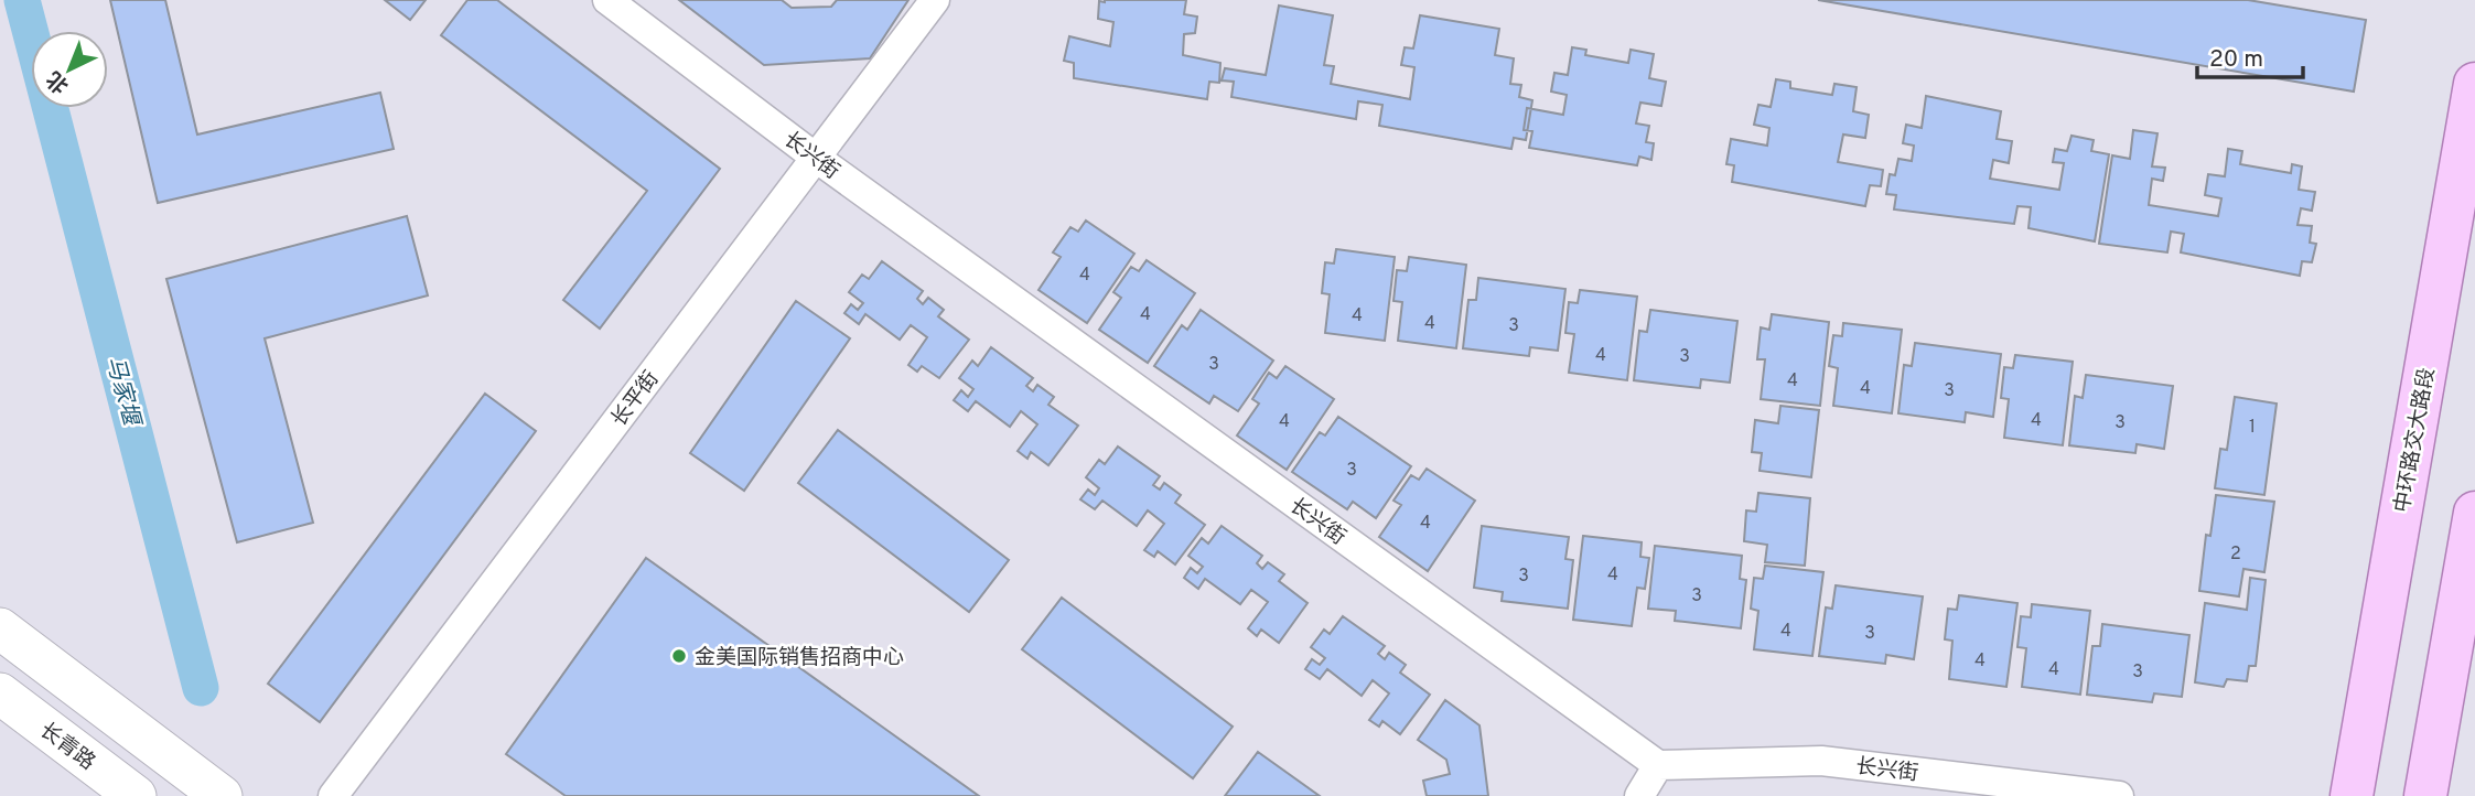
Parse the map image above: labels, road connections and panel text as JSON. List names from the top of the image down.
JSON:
{
  "streets": {
    "main road": ["中环路交大路段", "长青路"],
    "street": ["长兴街", "长平街"]
  },
  "crossings": [
    ["长兴街", "长平街"]
  ],
  "water": ["马家堰"],
  "places": ["金美国际销售招商中心"],
  "house_numbers": [
    "4",
    "4",
    "4",
    "4",
    "3",
    "4",
    "3",
    "3",
    "4",
    "4",
    "3",
    "4",
    "4",
    "3",
    "1",
    "3",
    "4",
    "2",
    "4",
    "3",
    "3",
    "4",
    "3",
    "4",
    "4",
    "3"
  ],
  "scale_bar": "20 m",
  "north": "bottom left"
}
